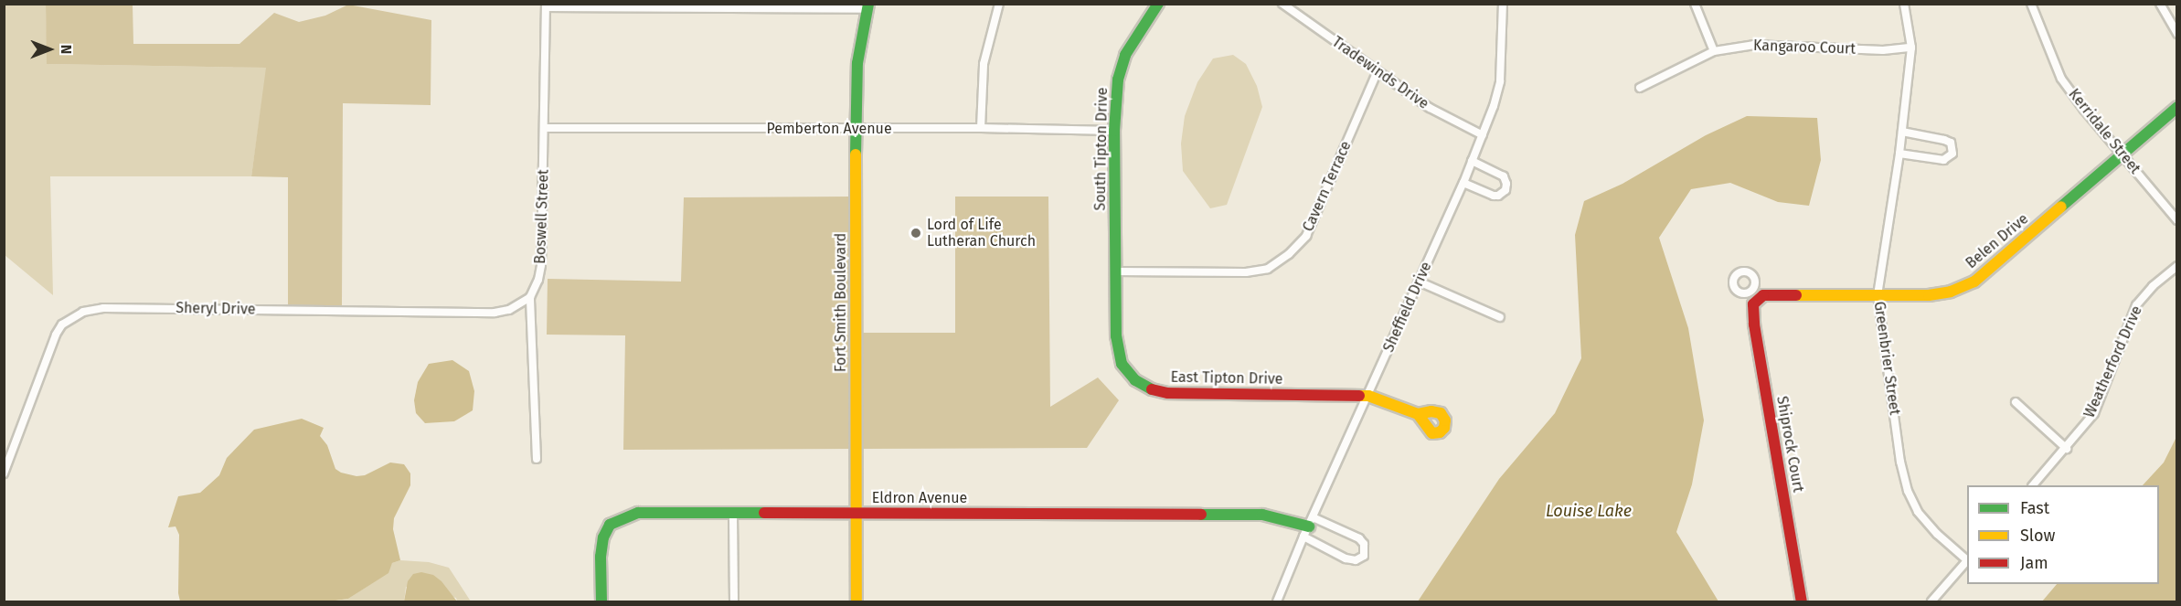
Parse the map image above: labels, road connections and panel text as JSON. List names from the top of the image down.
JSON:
{
  "streets": {
    "street": [
      "Kangaroo Court",
      "Tradewinds Drive",
      "Pemberton Avenue",
      "Kerridale Street",
      "South Tipton Drive",
      "Cavern Terrace",
      "Boswell Street",
      "Belen Drive",
      "Fort Smith Boulevard",
      "Sheffield Drive",
      "Sheryl Drive",
      "Greenbrier Street",
      "Weatherford Drive",
      "East Tipton Drive",
      "Shiprock Court",
      "Eldron Avenue"
    ]
  },
  "crossings": [
    ["Kangaroo Court", "Greenbrier Street"],
    ["Tradewinds Drive", "Cavern Terrace"],
    ["Tradewinds Drive", "Sheffield Drive"],
    ["Pemberton Avenue", "South Tipton Drive"],
    ["Pemberton Avenue", "Boswell Street"],
    ["Pemberton Avenue", "Fort Smith Boulevard"],
    ["Kerridale Street", "Belen Drive"],
    ["South Tipton Drive", "Cavern Terrace"],
    ["South Tipton Drive", "East Tipton Drive"],
    ["Cavern Terrace", "East Tipton Drive"],
    ["Boswell Street", "Sheryl Drive"],
    ["Belen Drive", "Greenbrier Street"],
    ["Belen Drive", "Shiprock Court"],
    ["Fort Smith Boulevard", "Eldron Avenue"],
    ["Sheffield Drive", "East Tipton Drive"],
    ["Sheffield Drive", "Eldron Avenue"]
  ],
  "water": ["Louise Lake"],
  "places": ["Lord of Life Lutheran Church"],
  "legend": ["Fast", "Slow", "Jam"],
  "north": "right"
}
